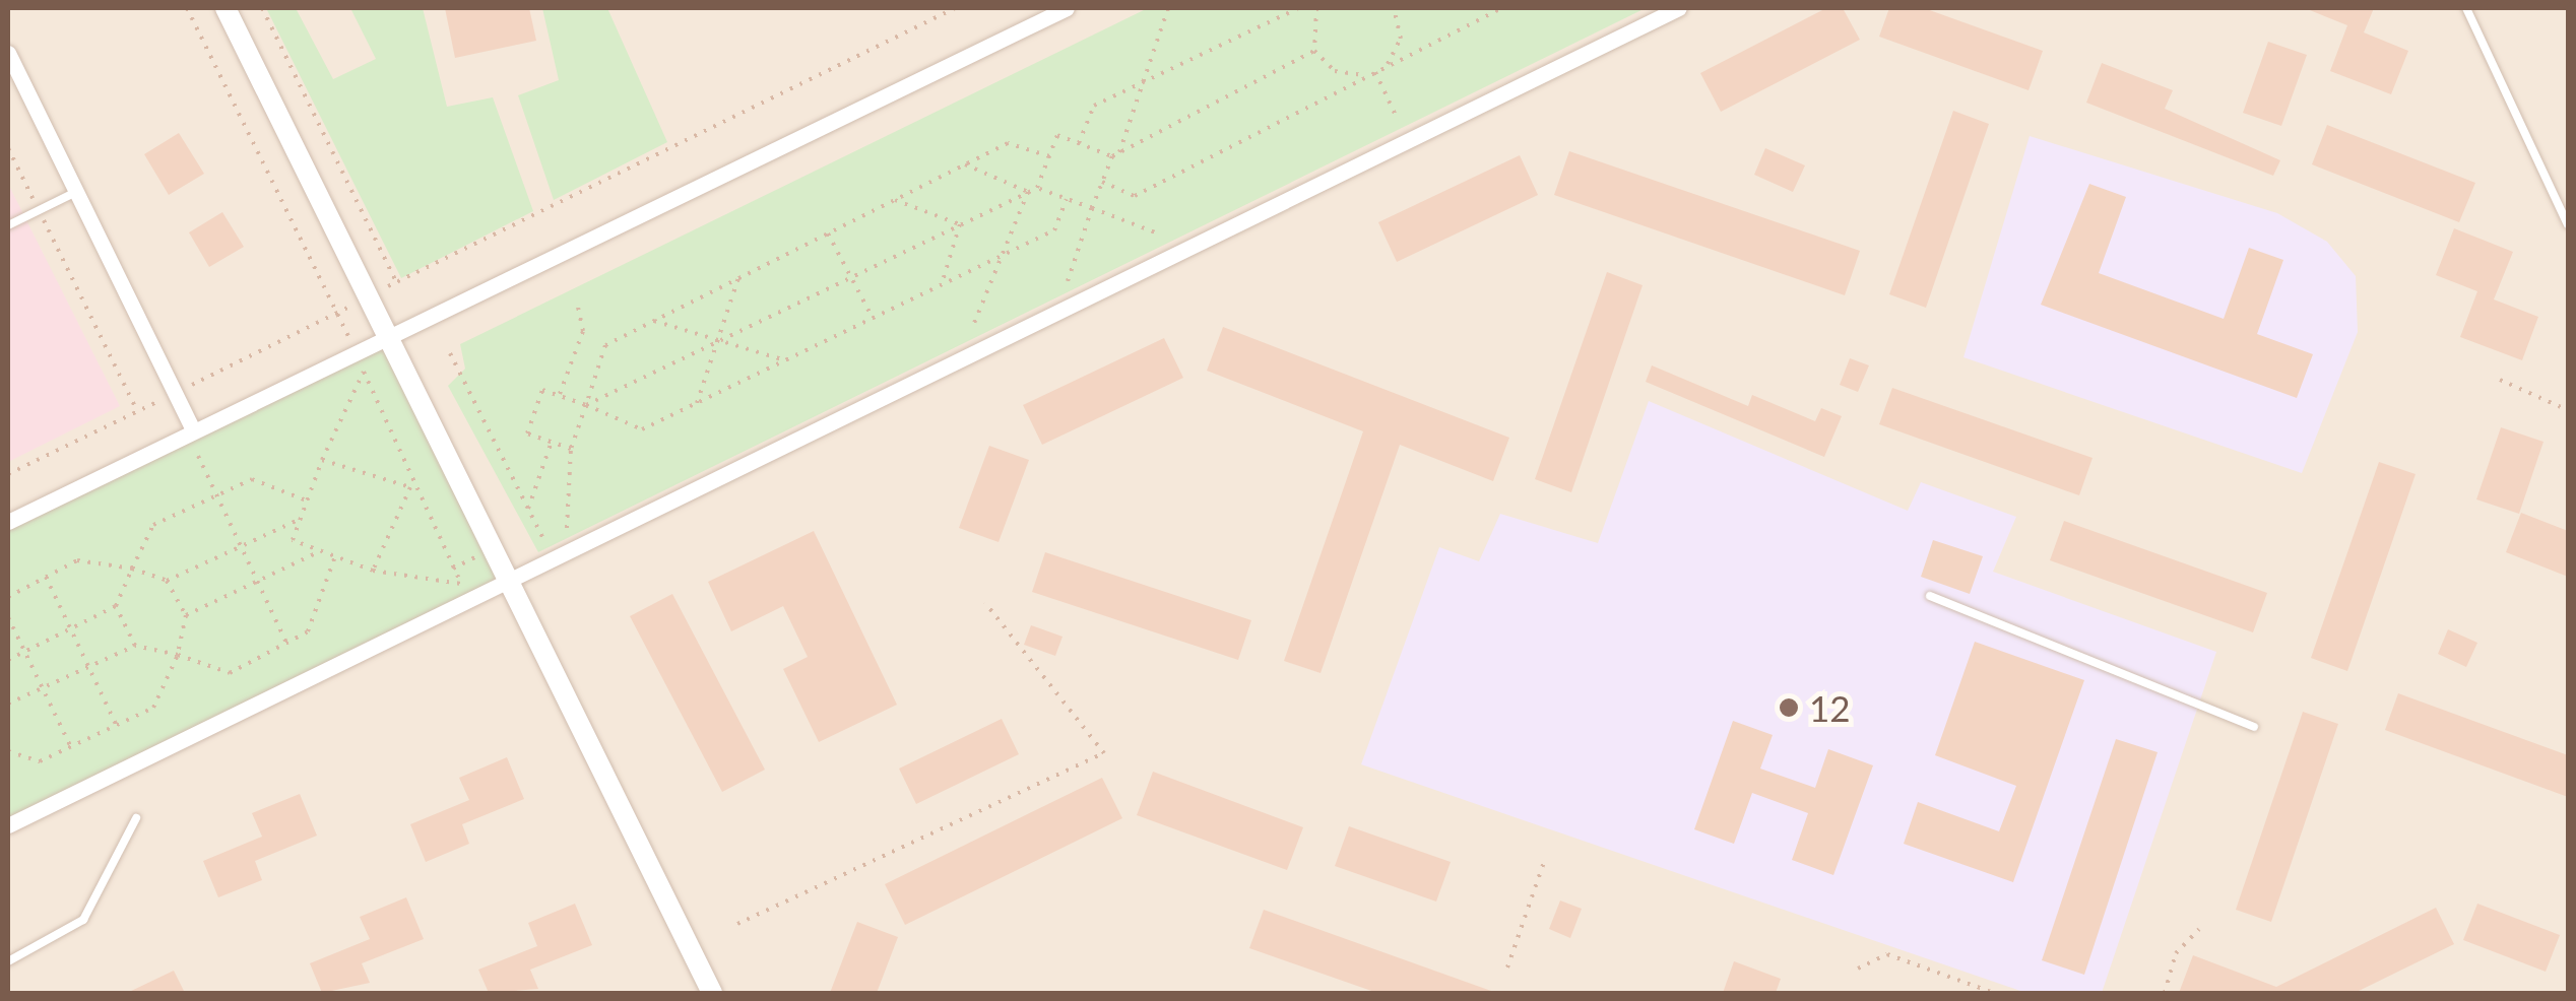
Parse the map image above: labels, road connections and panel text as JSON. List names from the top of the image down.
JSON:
{
  "places": ["12"]
}
